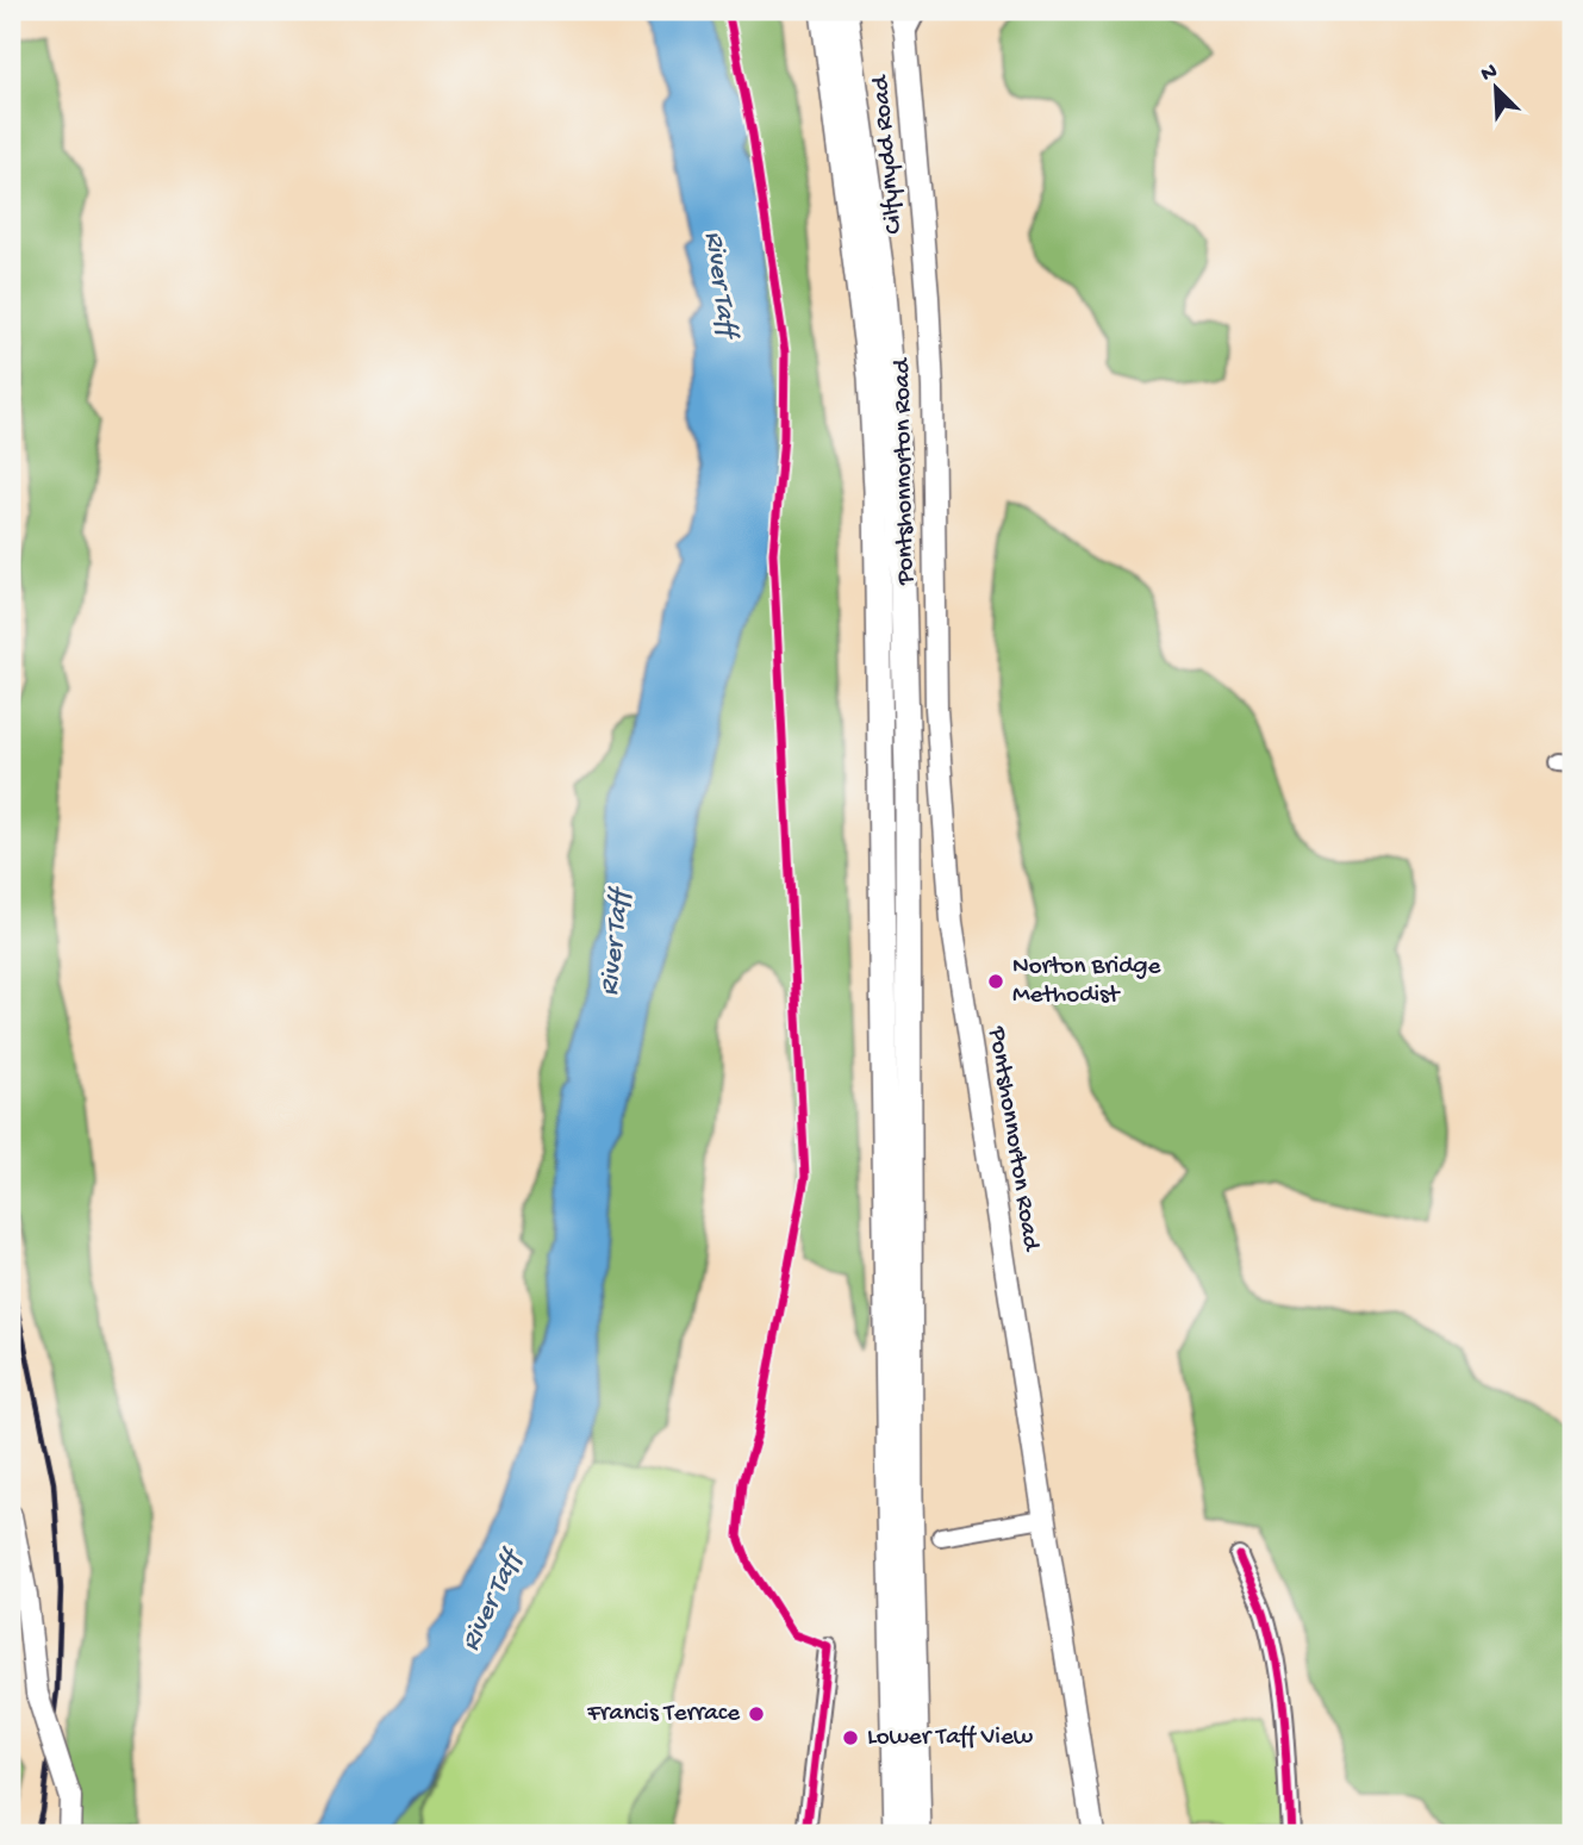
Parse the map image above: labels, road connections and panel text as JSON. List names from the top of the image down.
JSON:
{
  "streets": {
    "main road": ["Cilfynydd Road", "Pontshonnorton Road"]
  },
  "crossings": [
    ["Cilfynydd Road", "Pontshonnorton Road"]
  ],
  "water": ["River Taff"],
  "places": ["Norton Bridge Methodist", "Francis Terrace", "Lower Taff View"],
  "north": "top left"
}
